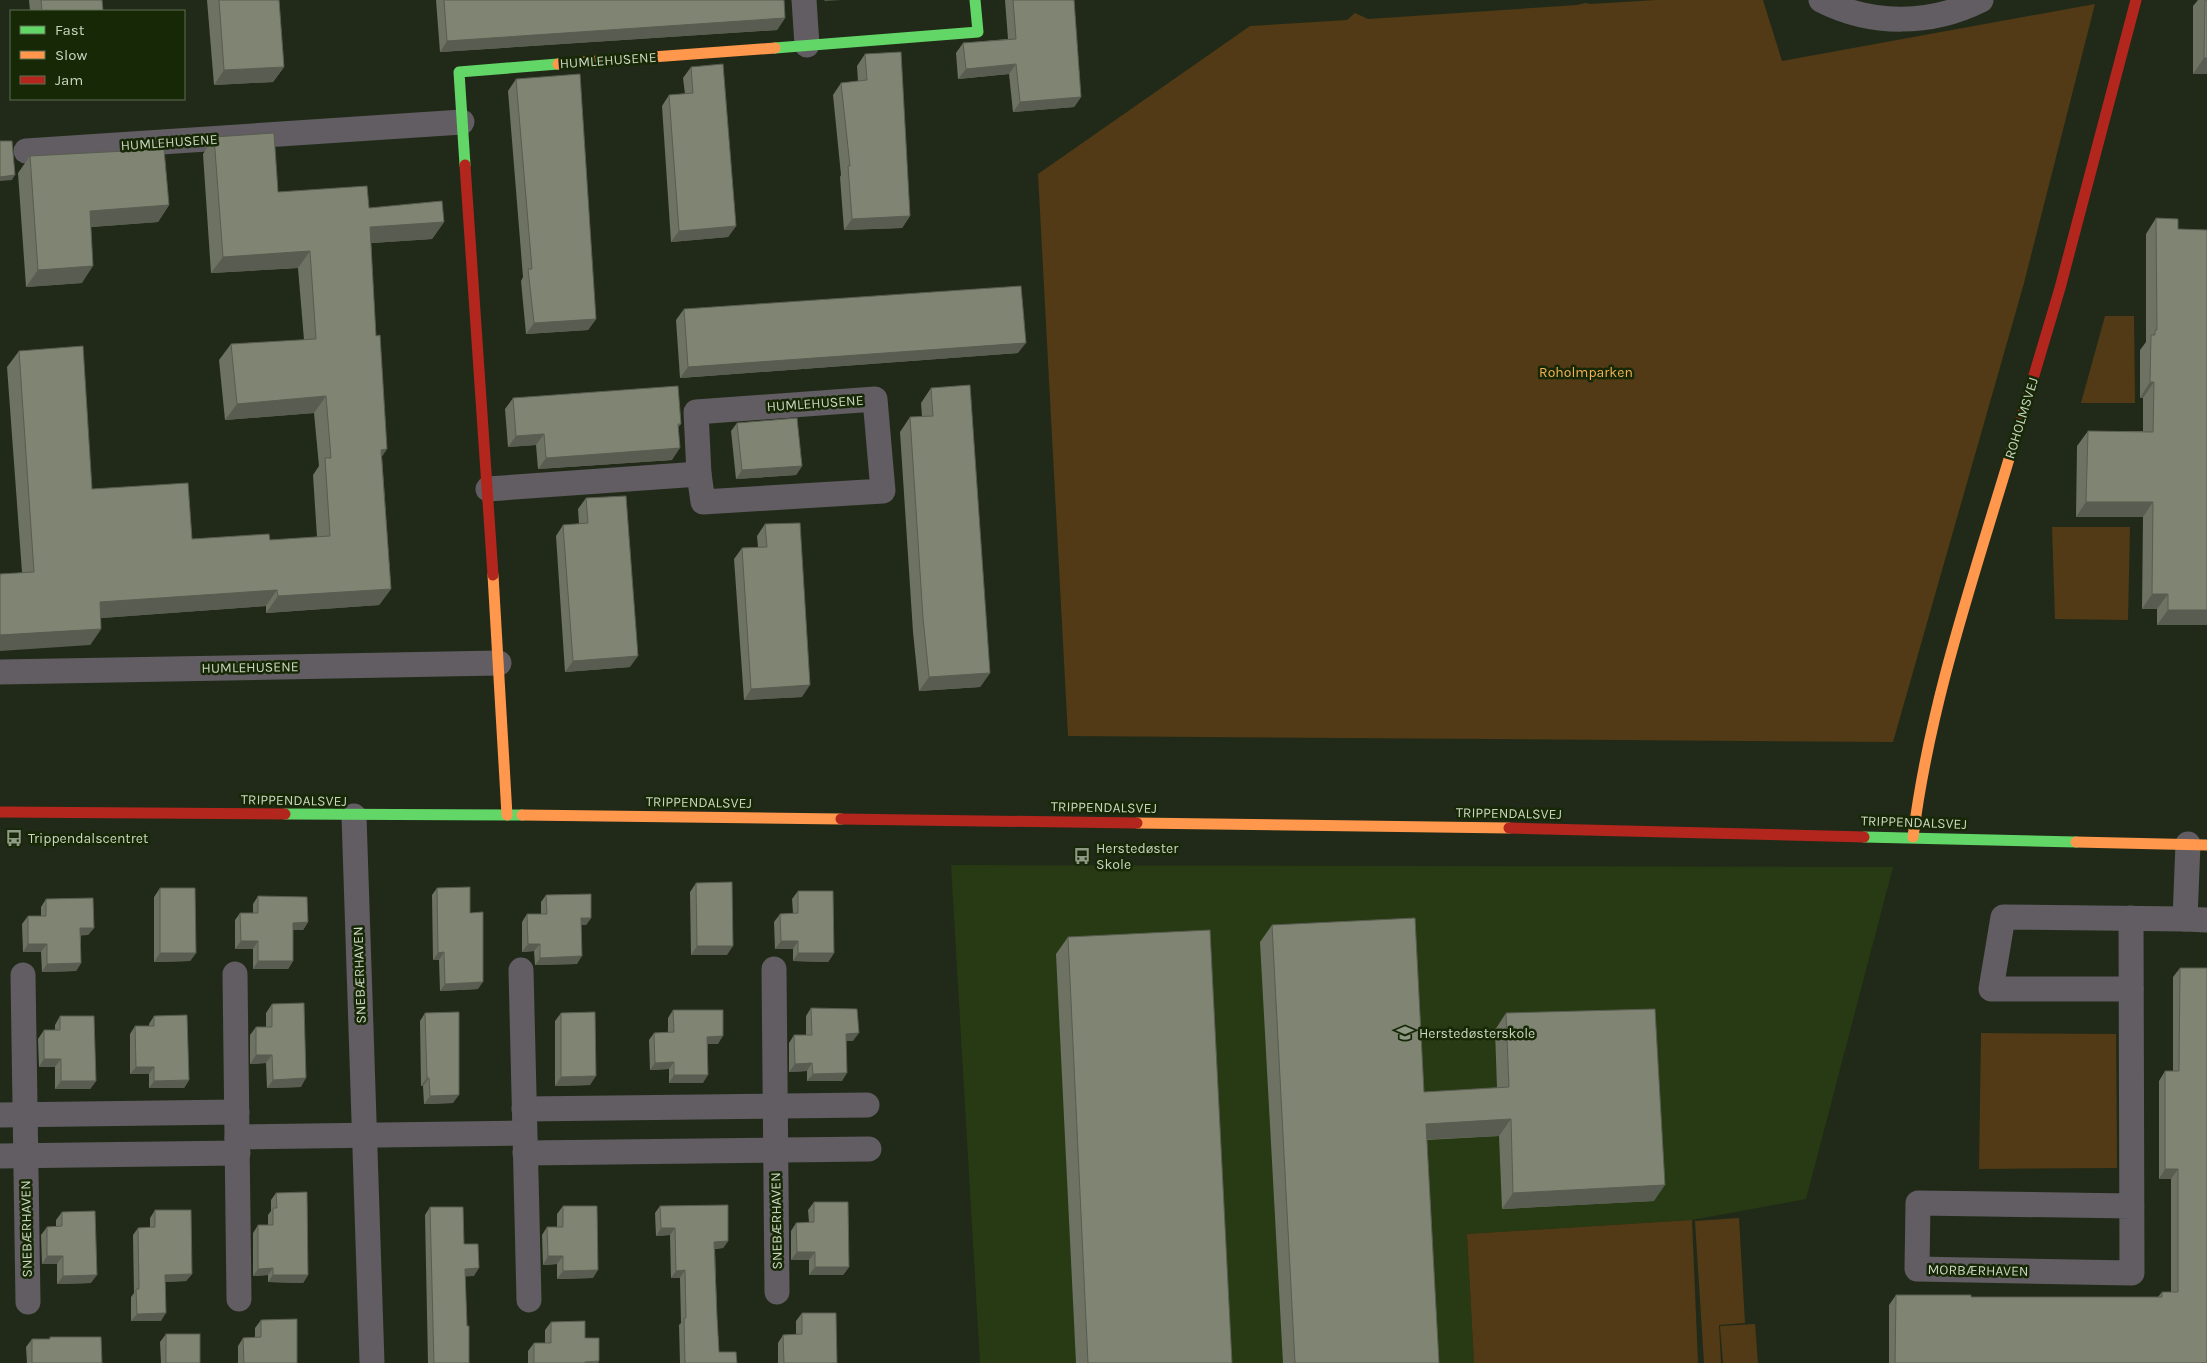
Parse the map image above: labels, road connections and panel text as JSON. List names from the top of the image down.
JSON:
{
  "streets": {
    "street": [
      "HUMLEHUSENE",
      "ROHOLMSVEJ",
      "TRIPPENDALSVEJ",
      "SNEBÆRHAVEN",
      "MORBÆRHAVEN"
    ]
  },
  "crossings": [
    ["HUMLEHUSENE", "TRIPPENDALSVEJ"],
    ["ROHOLMSVEJ", "TRIPPENDALSVEJ"],
    ["TRIPPENDALSVEJ", "SNEBÆRHAVEN"]
  ],
  "parks": ["Roholmparken"],
  "places": {
    "bus stop": ["Trippendalscentret", "Herstedøster Skole"],
    "school or university": ["Herstedøsterskole"]
  },
  "legend": ["Fast", "Slow", "Jam"]
}
